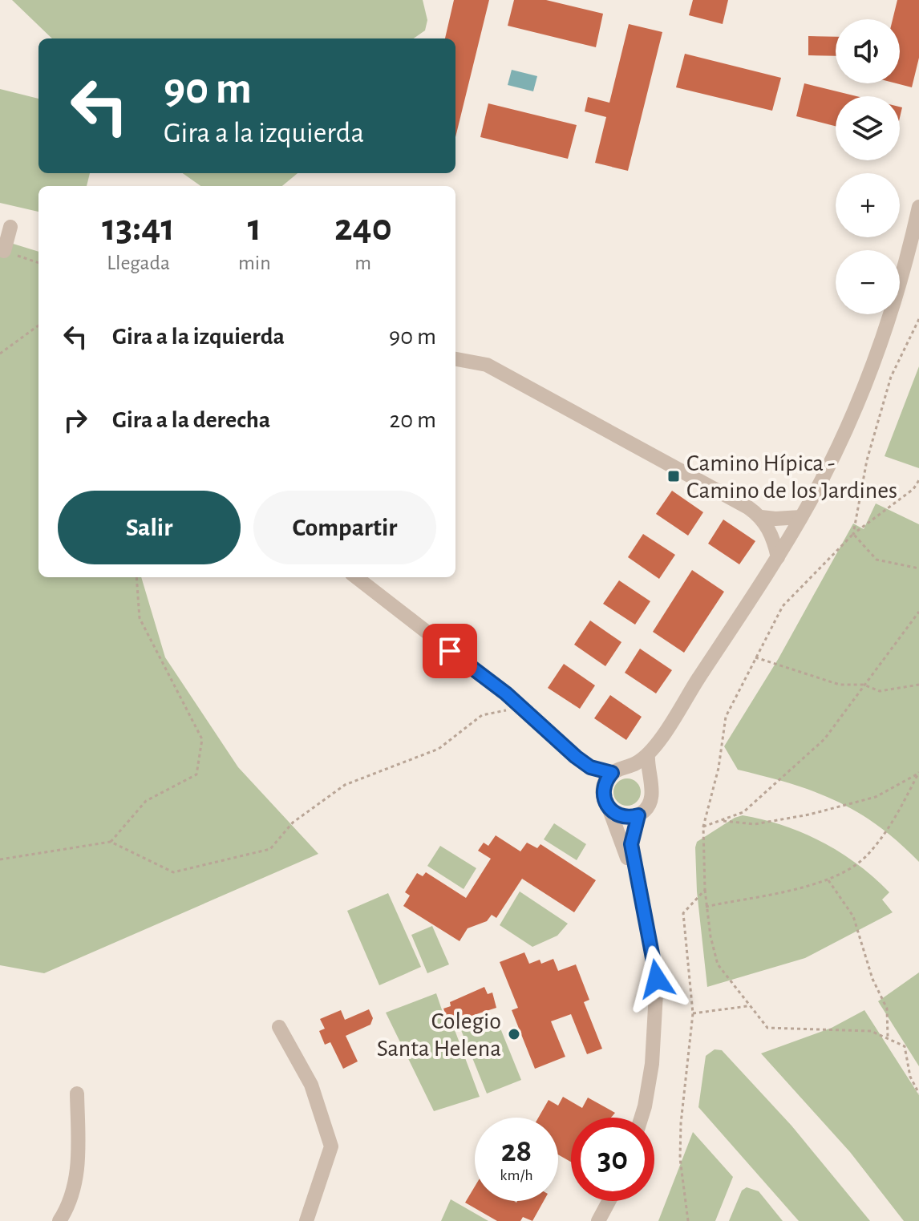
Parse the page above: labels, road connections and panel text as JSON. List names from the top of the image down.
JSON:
{
  "places": {
    "transit": ["Camino Hípica - Camino de los Jardines"],
    "other": ["Colegio Santa Helena"]
  },
  "page": {
    "map_buttons": ["+", "−"],
    "turn": ["90 m", "Gira a la izquierda"],
    "eta": [
      "13:41",
      "Llegada",
      "1",
      "min",
      "240",
      "m"
    ],
    "list": [
      {
        "name": "Gira a la izquierda",
        "value": "90 m"
      },
      {
        "name": "Gira a la derecha",
        "value": "20 m"
      }
    ],
    "buttons": ["Salir", "Compartir"],
    "speed": "28 km/h",
    "limit": "30"
  }
}
